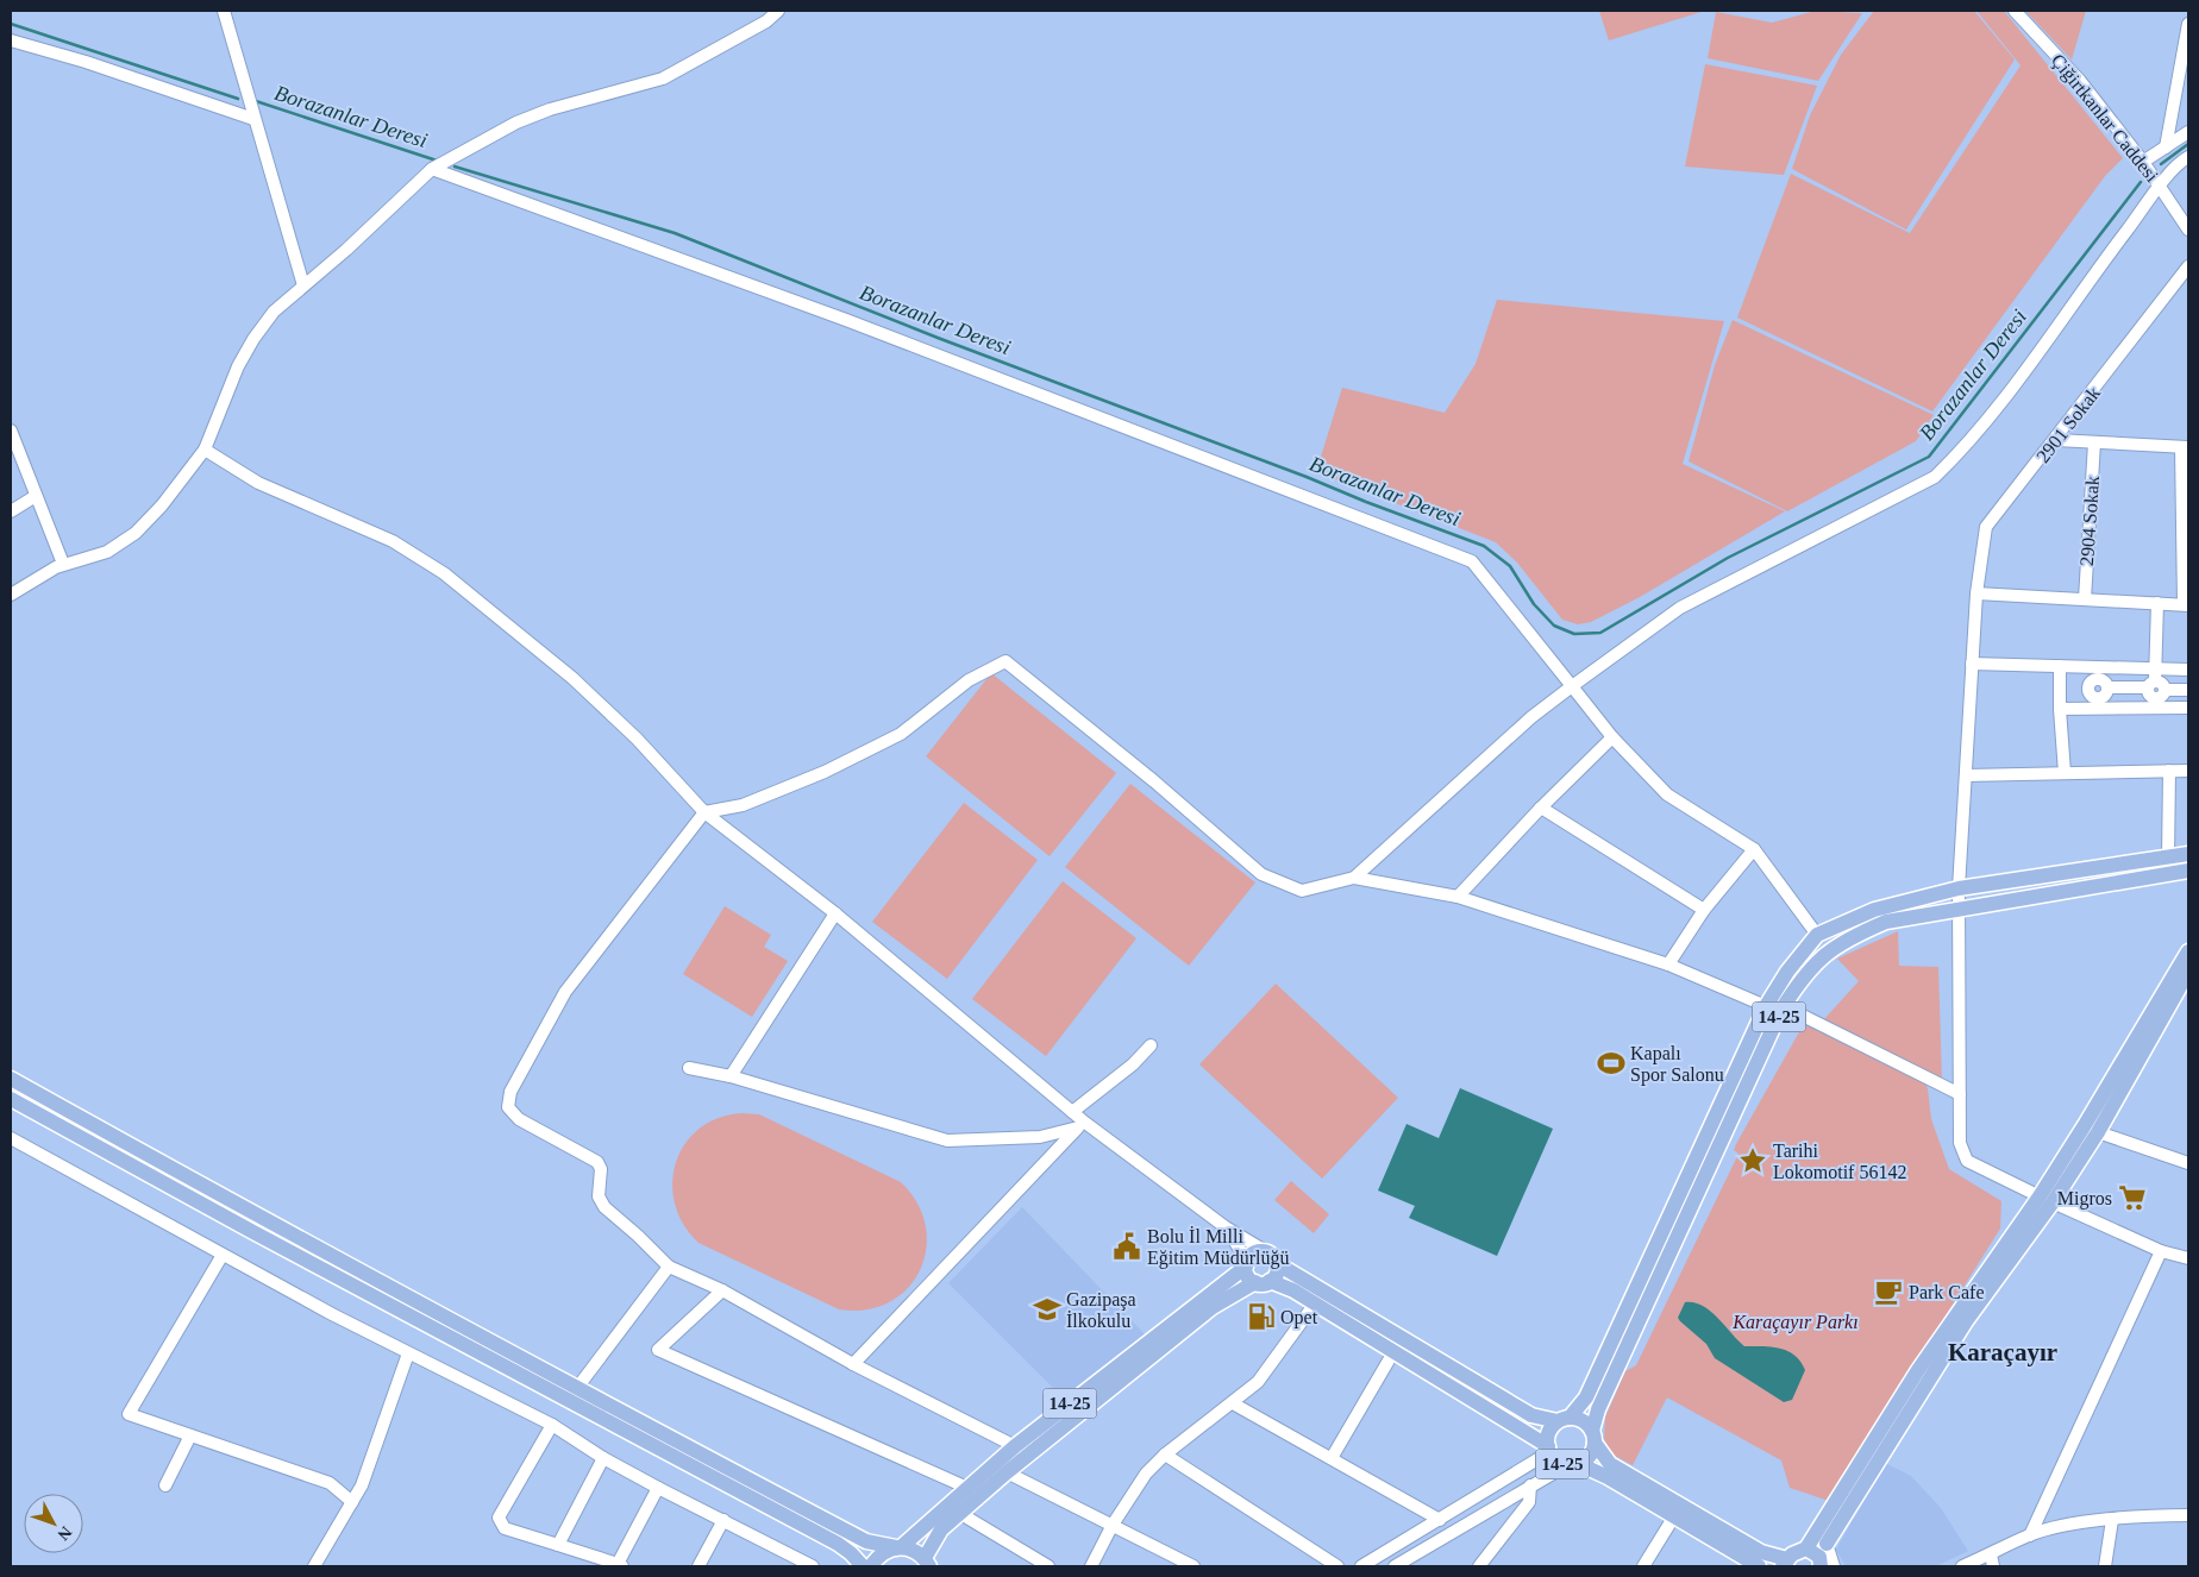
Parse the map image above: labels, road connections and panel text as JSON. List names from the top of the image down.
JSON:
{
  "streets": {
    "main road": ["14-25"],
    "street": ["Çiğirtkanlar Caddesi", "2901 Sokak", "2904 Sokak"]
  },
  "crossings": [
    ["2901 Sokak", "14-25"]
  ],
  "districts": ["Karaçayır"],
  "water": ["Borazanlar Deresi"],
  "parks": ["Karaçayır Parkı"],
  "places": {
    "sports": ["Kapalı Spor Salonu"],
    "place": ["Tarihi Lokomotif 56142"],
    "supermarket": ["Migros"],
    "public building": ["Bolu İl Milli Eğitim Müdürlüğü"],
    "cafe": ["Park Cafe"],
    "school or university": ["Gazipaşa İlkokulu"],
    "fuel station": ["Opet"]
  },
  "north": "bottom right"
}
